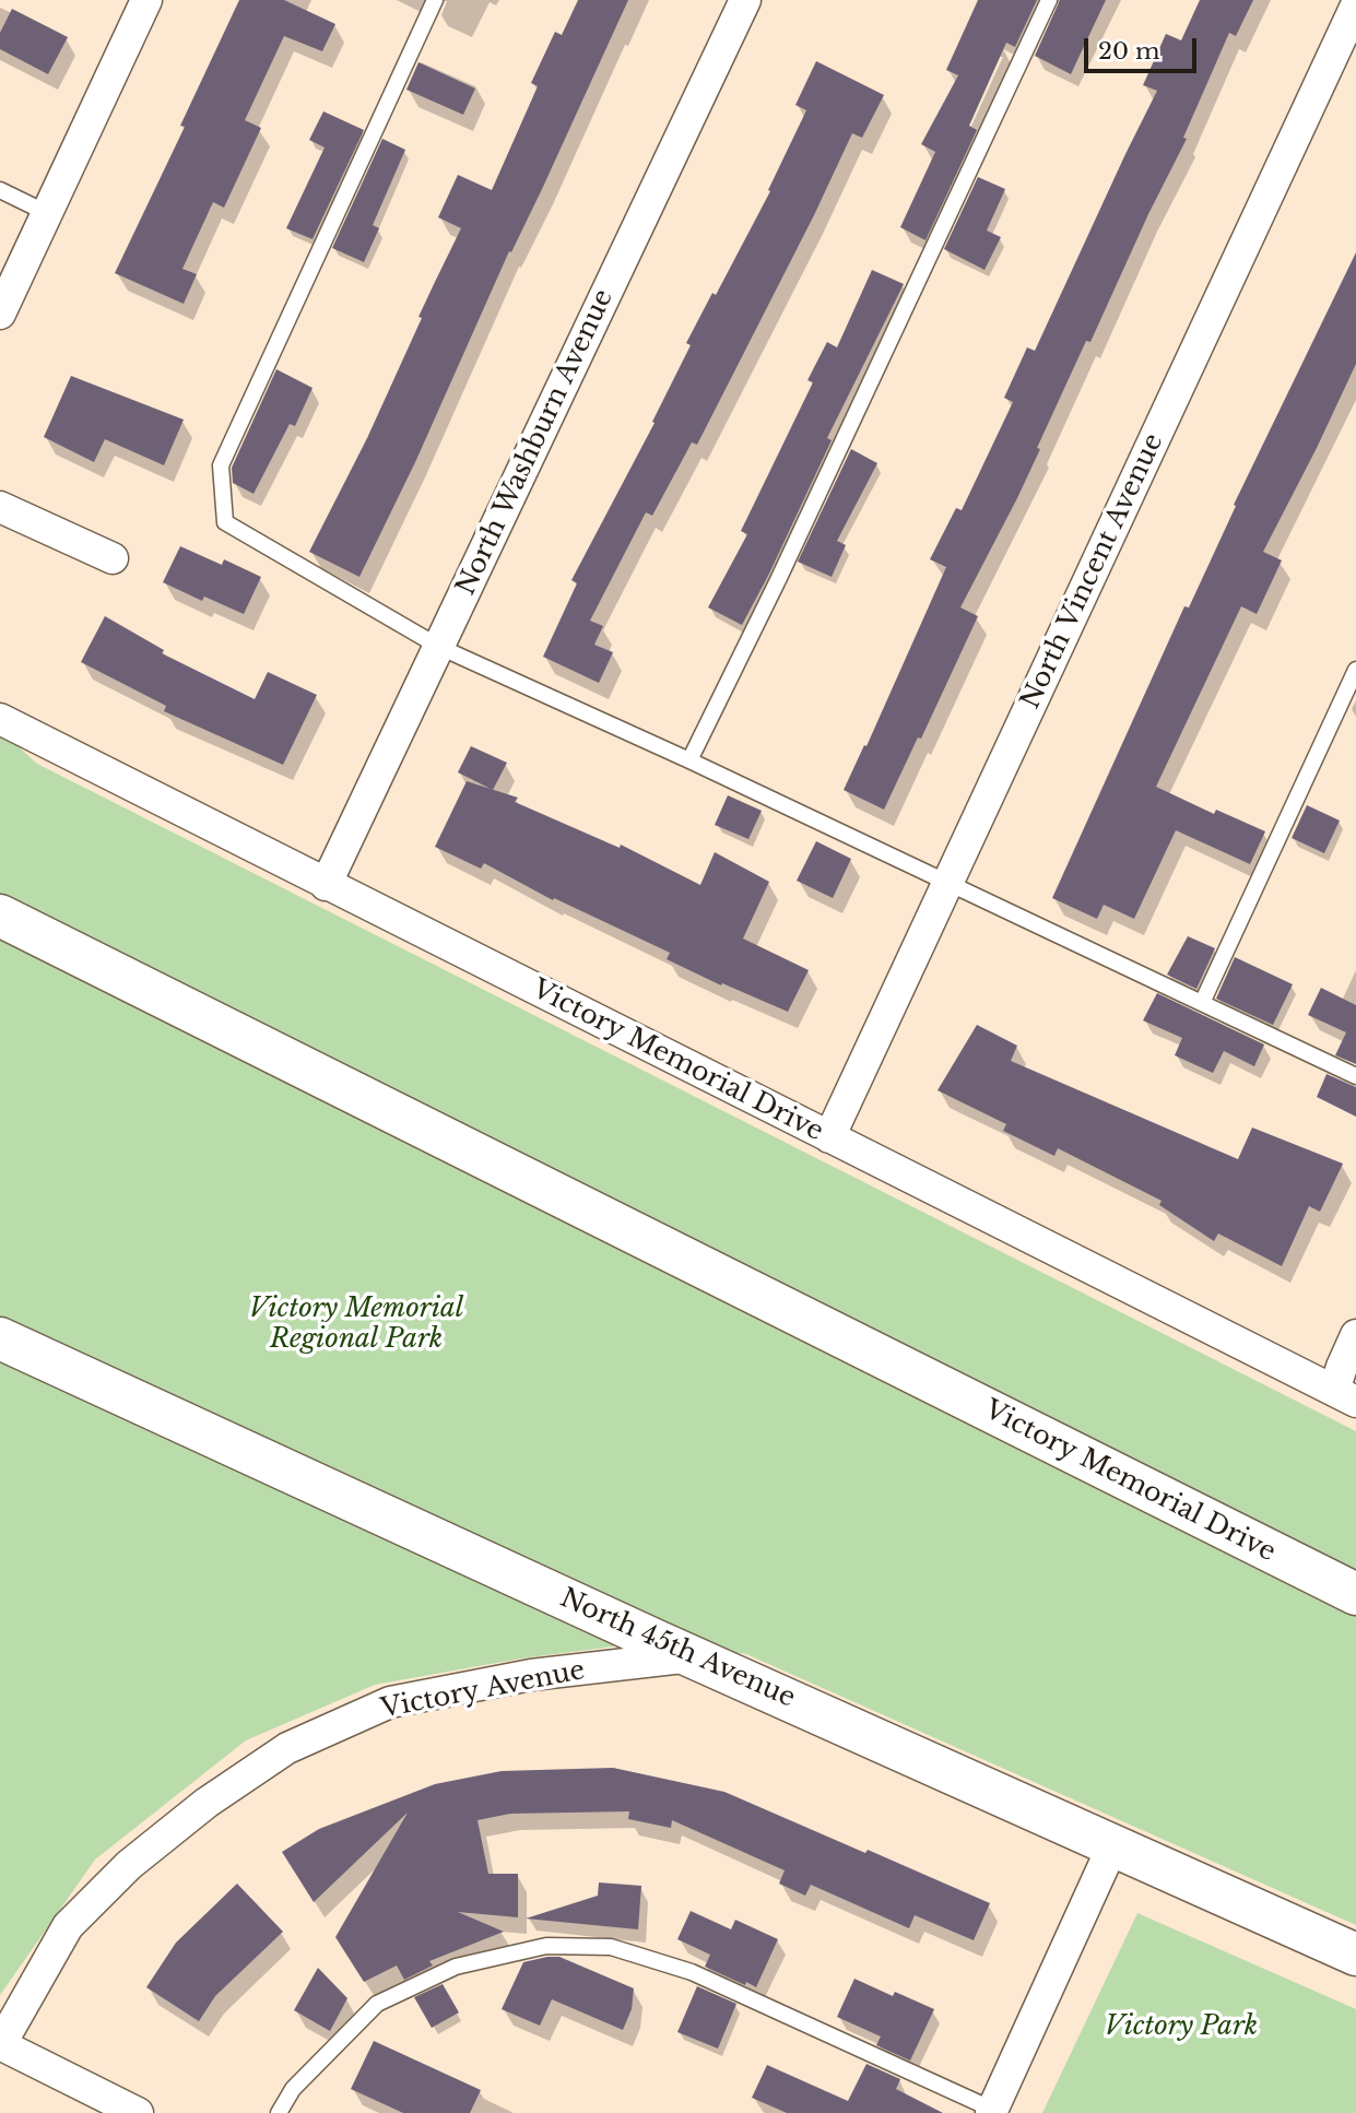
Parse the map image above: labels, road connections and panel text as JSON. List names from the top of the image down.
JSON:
{
  "streets": {
    "street": [
      "North Washburn Avenue",
      "North Vincent Avenue",
      "Victory Memorial Drive",
      "North 45th Avenue",
      "Victory Avenue"
    ]
  },
  "crossings": [
    ["North Washburn Avenue", "Victory Memorial Drive"],
    ["North Vincent Avenue", "Victory Memorial Drive"],
    ["North 45th Avenue", "Victory Avenue"]
  ],
  "parks": ["Victory Memorial Regional Park", "Victory Park"],
  "scale_bar": "20 m"
}
